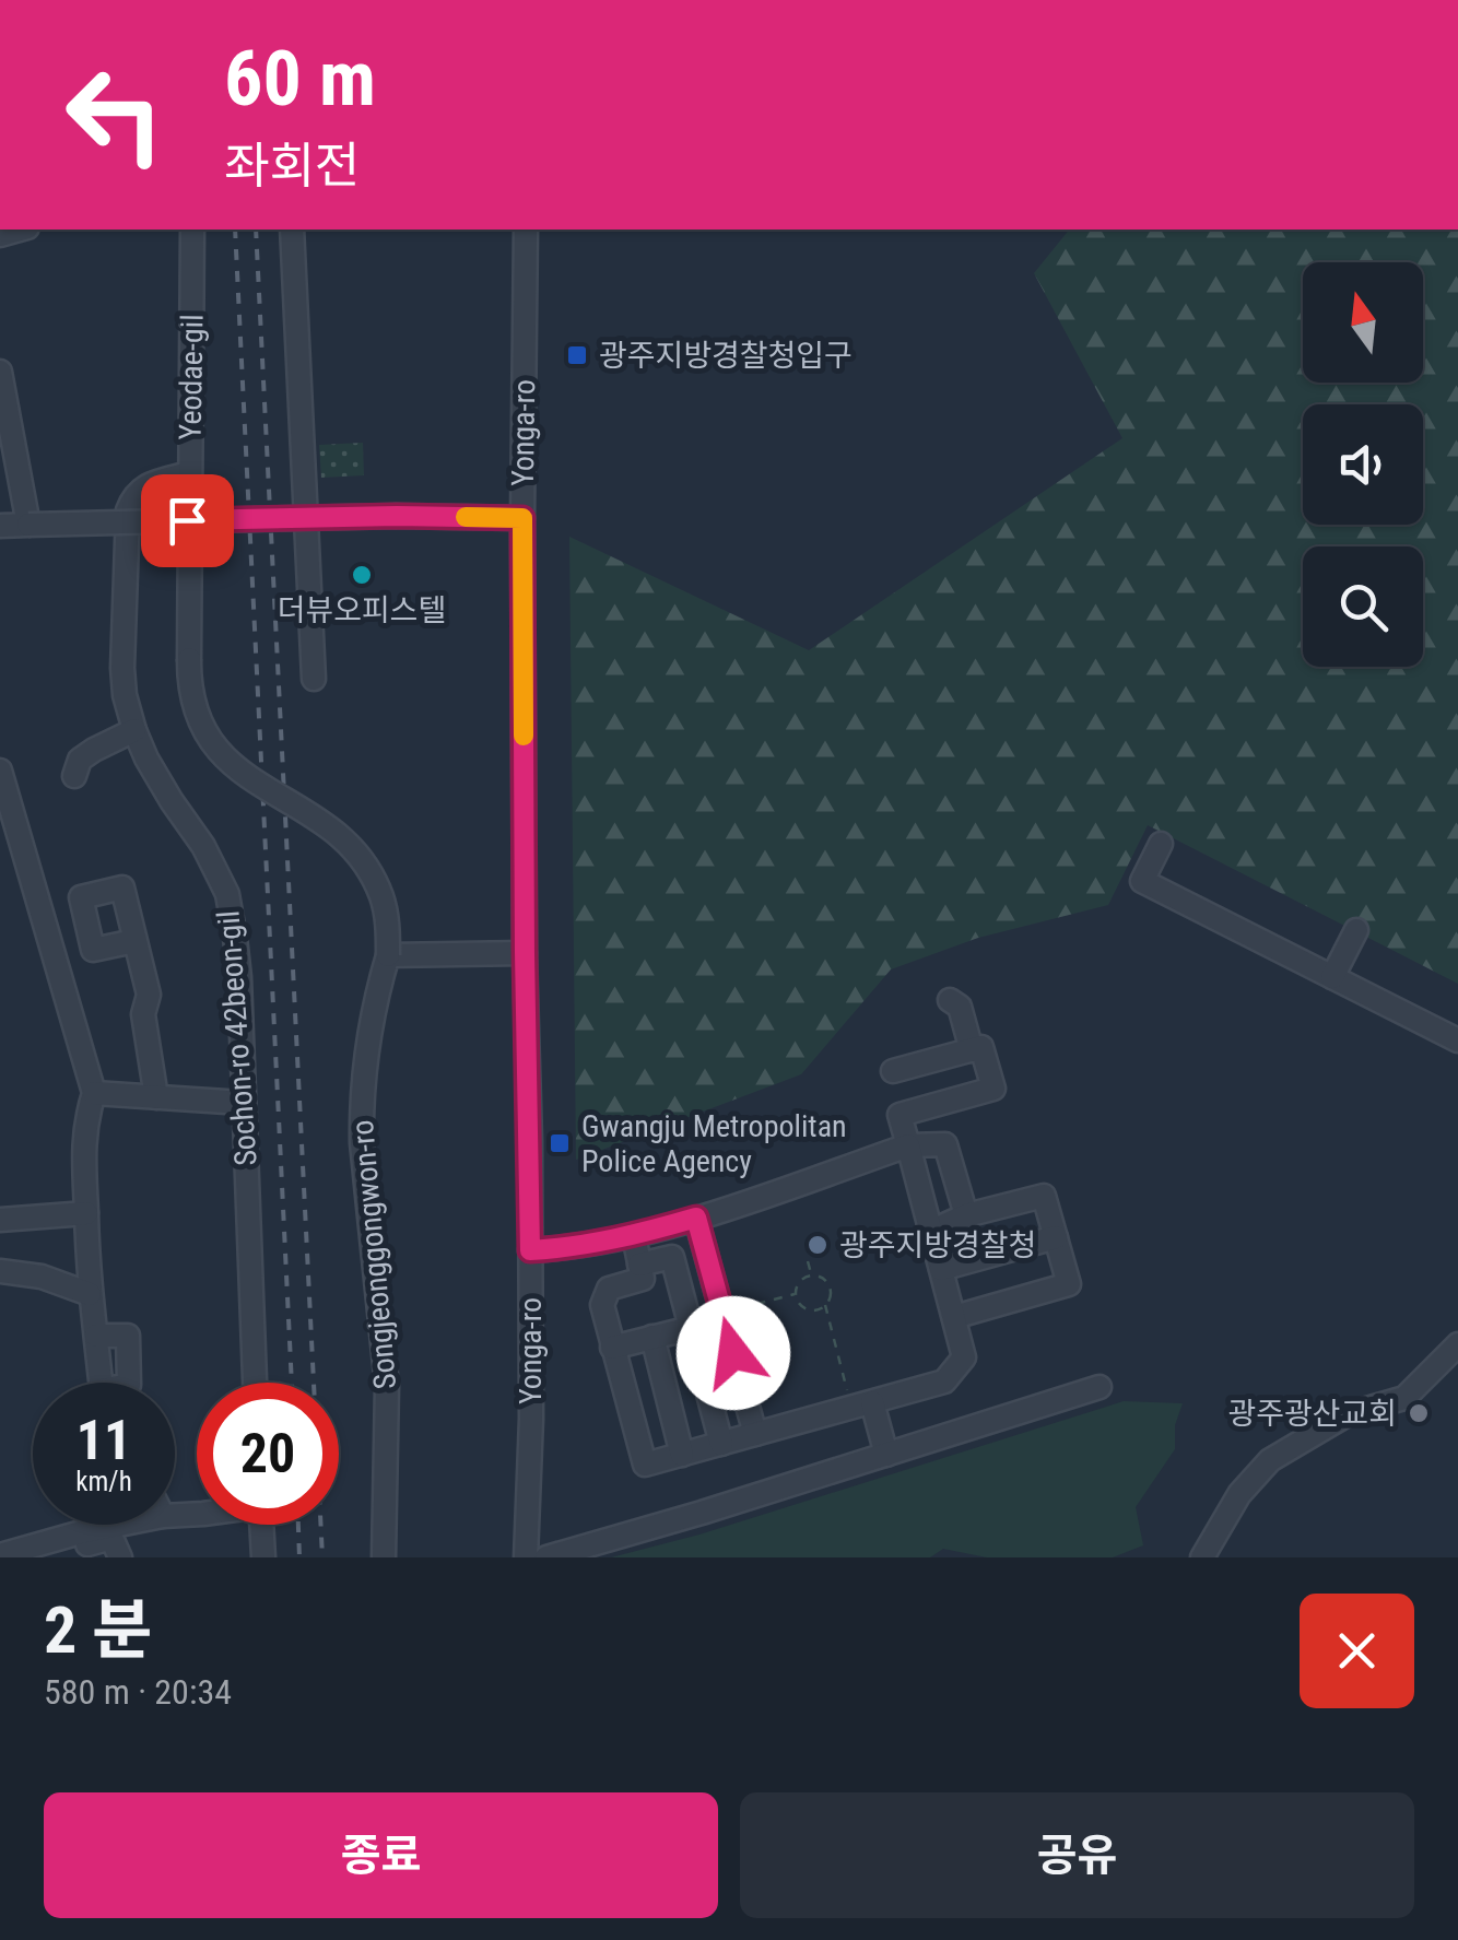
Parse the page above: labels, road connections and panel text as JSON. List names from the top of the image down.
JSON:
{
  "streets": {
    "street": [
      "Yeodae-gil",
      "Yonga-ro",
      "Sochon-ro 42beon-gil",
      "Songjeonggongwon-ro"
    ]
  },
  "crossings": [
    ["Yeodae-gil", "Sochon-ro 42beon-gil"],
    ["Yeodae-gil", "Songjeonggongwon-ro"]
  ],
  "places": {
    "transit": ["광주지방경찰청입구", "Gwangju Metropolitan Police Agency"],
    "other": ["더뷰오피스텔", "광주지방경찰청", "광주광산교회"]
  },
  "north": "top",
  "page": {
    "turn": ["60 m", "좌회전"],
    "speed": "11 km/h",
    "limit": "20",
    "heading": ["2 분", "580 m · 20:34"],
    "buttons": ["종료", "공유"]
  }
}
